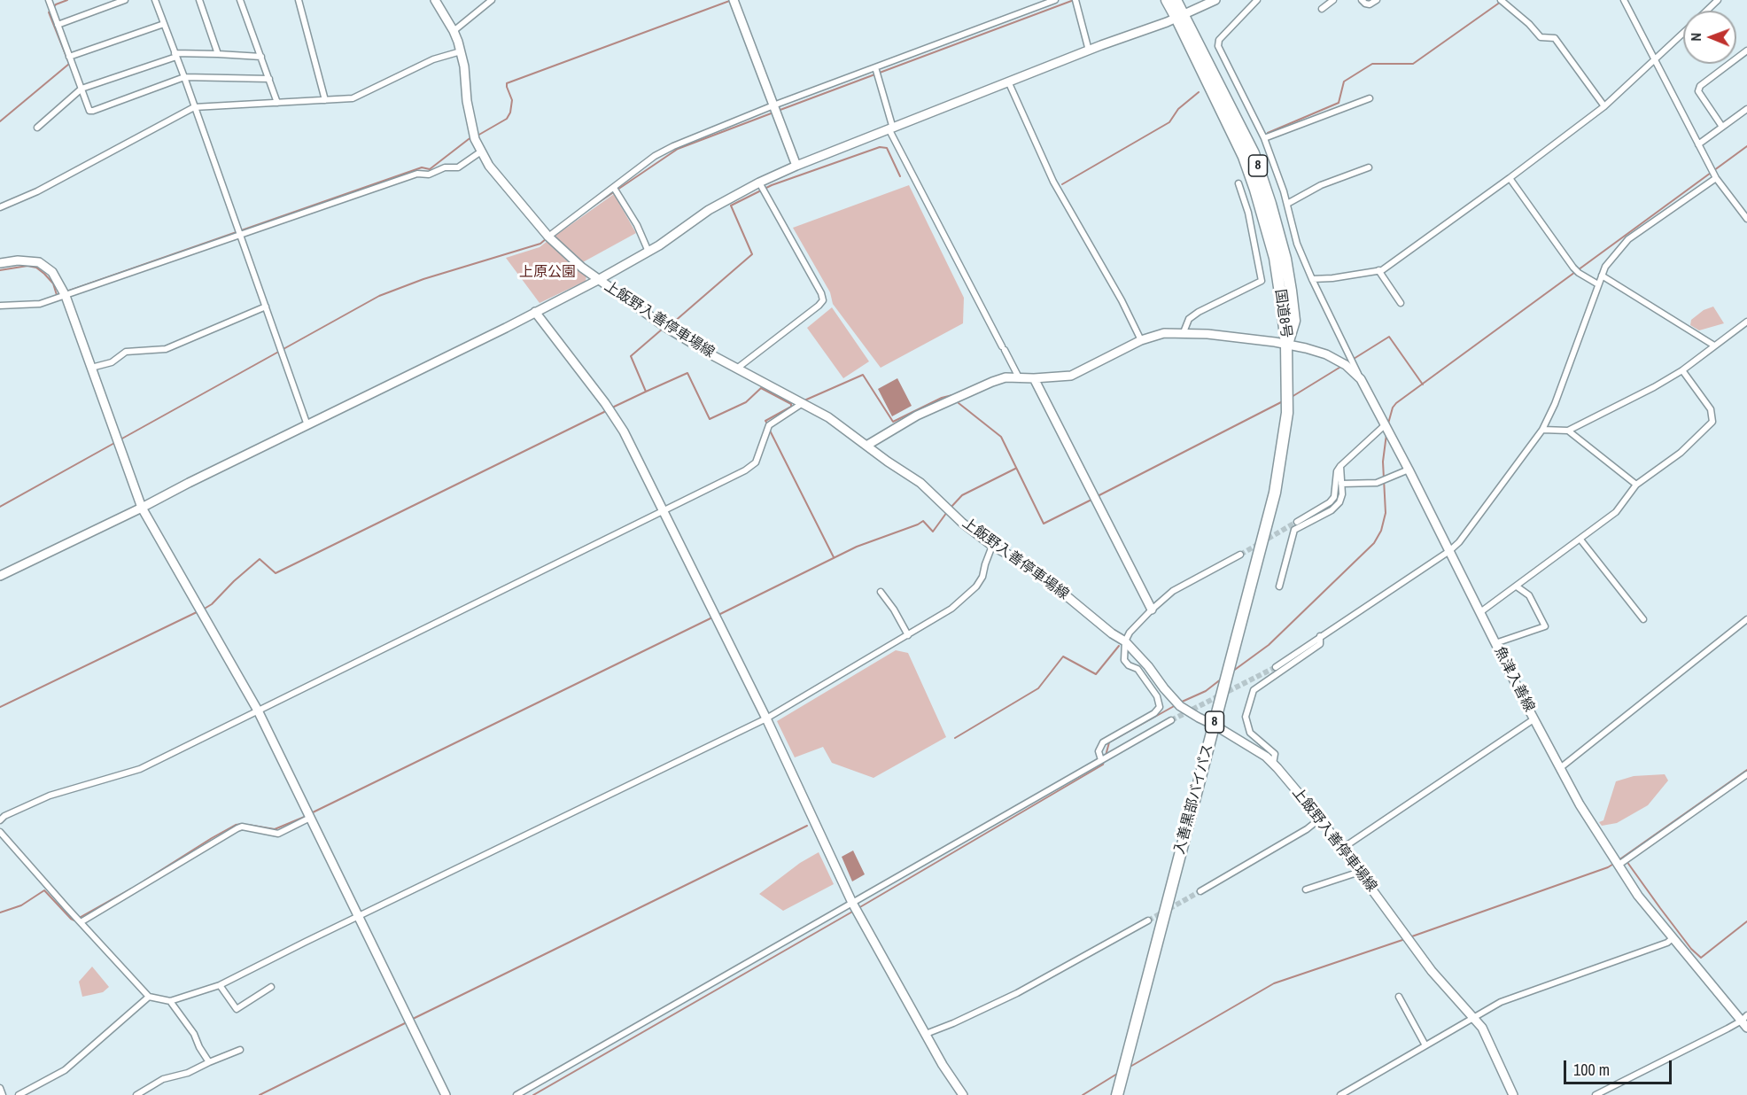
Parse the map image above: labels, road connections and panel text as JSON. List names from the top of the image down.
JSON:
{
  "streets": {
    "highway": ["8", "国道8号", "入善黒部バイパス"],
    "street": ["上飯野入善停車場線", "魚津入善線"]
  },
  "crossings": [
    ["国道8号", "魚津入善線"],
    ["国道8号", "入善黒部バイパス"],
    ["上飯野入善停車場線", "魚津入善線"],
    ["上飯野入善停車場線", "入善黒部バイパス"],
    ["魚津入善線", "入善黒部バイパス"]
  ],
  "parks": ["上原公園"],
  "scale_bar": "100 m",
  "north": "left"
}
